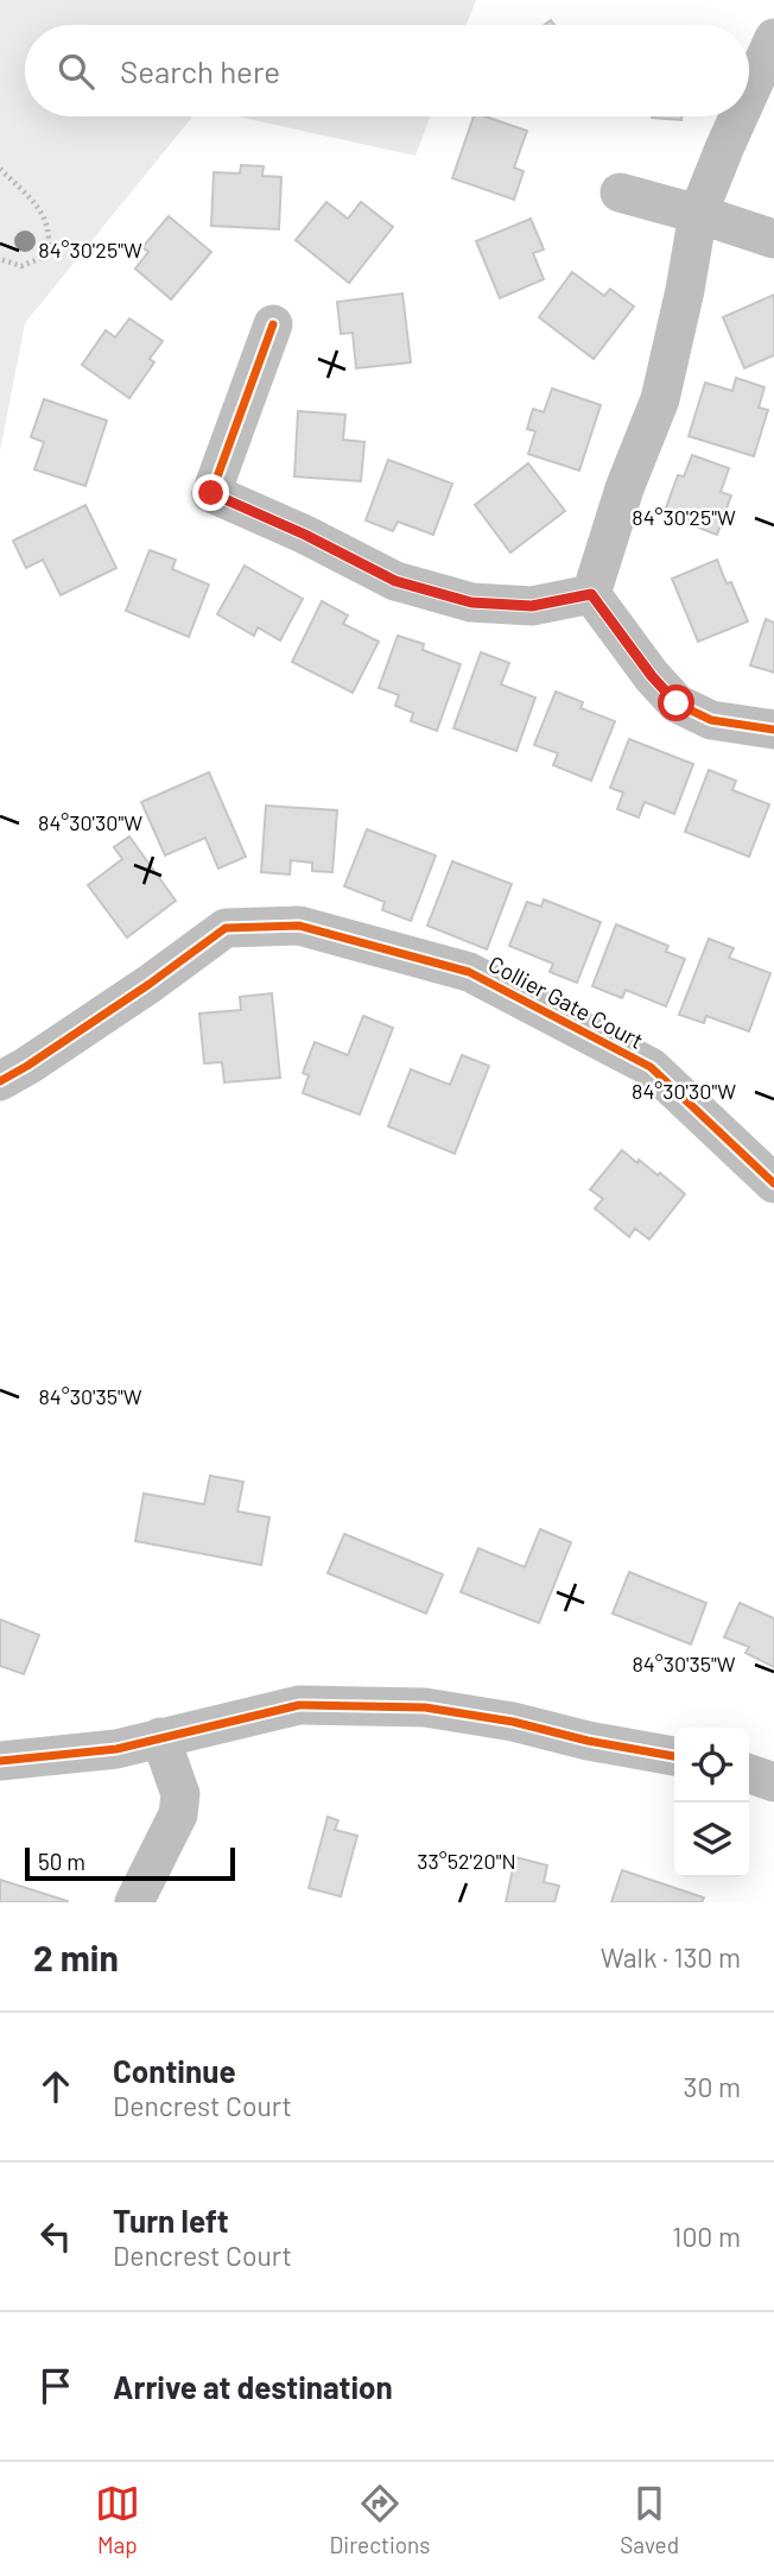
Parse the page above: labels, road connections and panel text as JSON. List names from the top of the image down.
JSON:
{
  "streets": {
    "street": ["Collier Gate Court"]
  },
  "scale_bar": "50 m",
  "page": {
    "search": "Search here",
    "scale": "50 m",
    "heading": ["2 min", "Walk · 130 m"],
    "list": [
      ["Continue", "Dencrest Court", "30 m"],
      ["Turn left", "Dencrest Court", "100 m"],
      "Arrive at destination"
    ],
    "nav": ["Map", "Directions", "Saved"]
  },
  "coordinates": [
    "84°30'25\"W",
    "84°30'30\"W",
    "84°30'35\"W",
    "33°52'20\"N"
  ]
}
